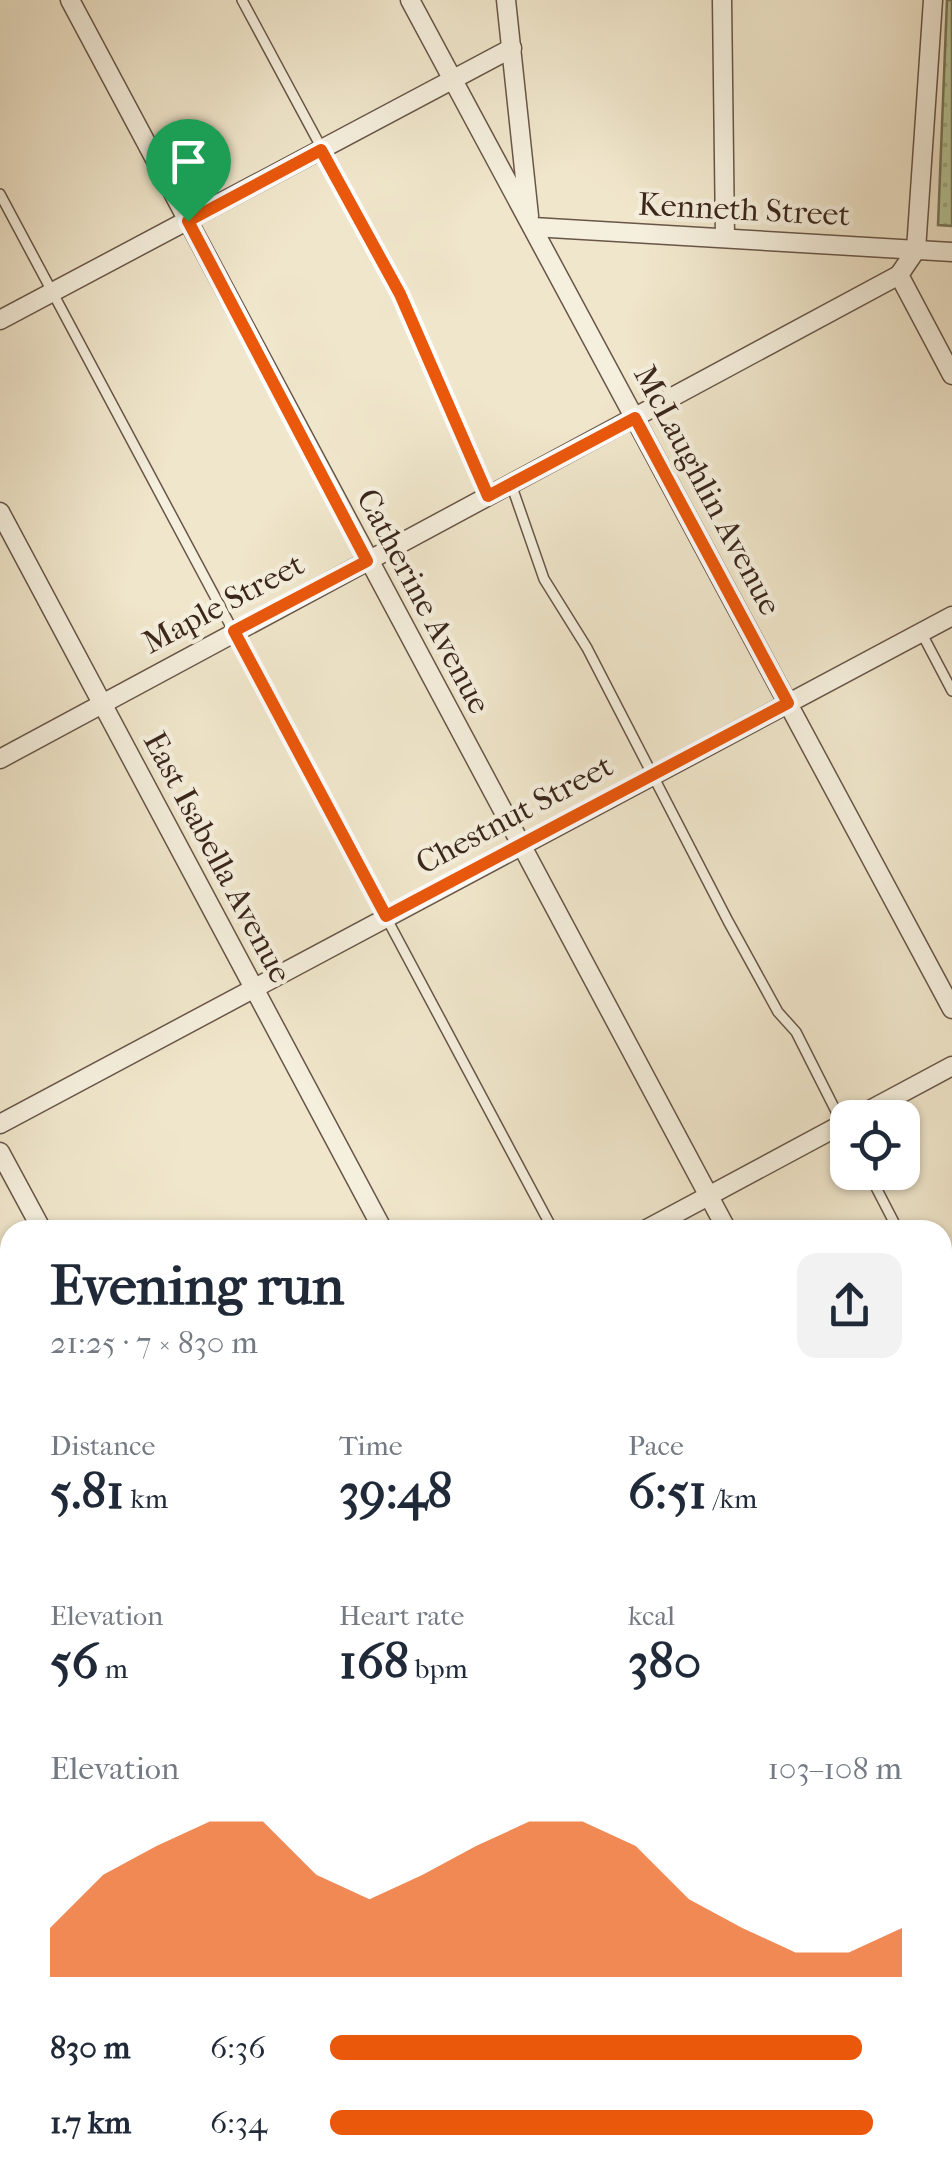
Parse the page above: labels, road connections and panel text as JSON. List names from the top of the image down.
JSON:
{
  "streets": {
    "street": [
      "Kenneth Street",
      "McLaughlin Avenue",
      "Catherine Avenue",
      "Maple Street",
      "Chestnut Street",
      "East Isabella Avenue"
    ]
  },
  "crossings": [
    ["Kenneth Street", "McLaughlin Avenue"],
    ["McLaughlin Avenue", "Maple Street"],
    ["McLaughlin Avenue", "Chestnut Street"],
    ["Catherine Avenue", "Maple Street"],
    ["Catherine Avenue", "Chestnut Street"],
    ["Maple Street", "East Isabella Avenue"],
    ["Chestnut Street", "East Isabella Avenue"]
  ],
  "page": {
    "heading": ["Evening run", "21:25 · 7 × 830 m"],
    "stats": [
      ["Distance", "5.81 km"],
      ["Time", "39:48"],
      ["Pace", "6:51 /km"],
      ["Elevation", "56 m"],
      ["Heart rate", "168 bpm"],
      ["kcal", "380"]
    ],
    "chart": ["Elevation", "103–108 m"],
    "list": [
      {
        "name": "830 m",
        "note": "6:36"
      },
      {
        "name": "1.7 km",
        "note": "6:34"
      }
    ]
  }
}
